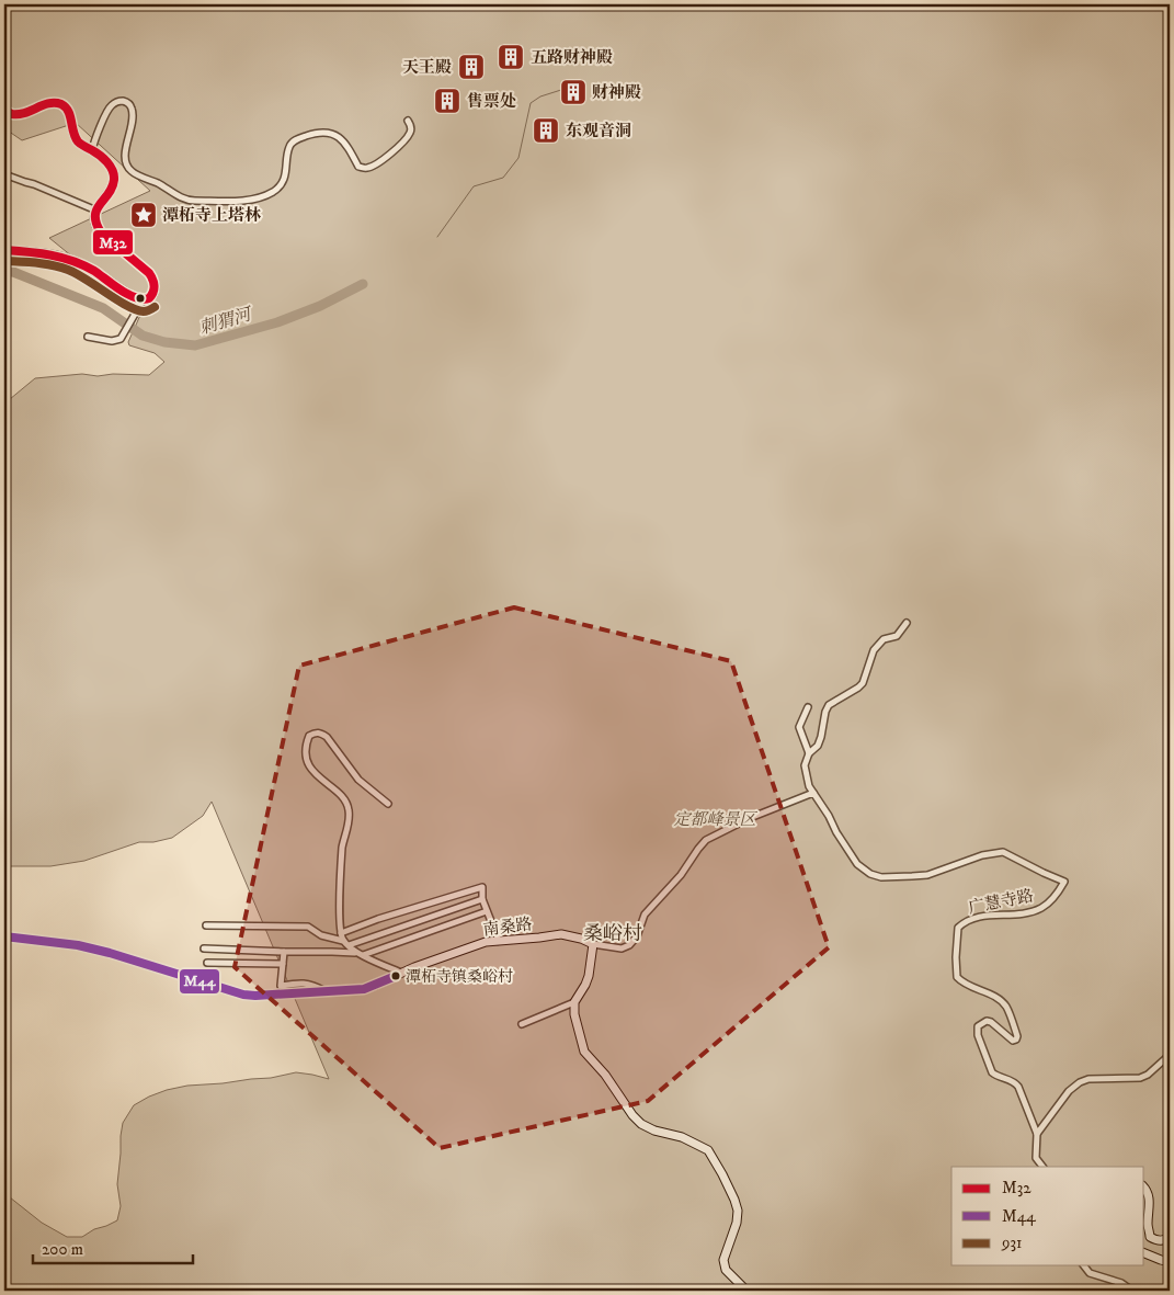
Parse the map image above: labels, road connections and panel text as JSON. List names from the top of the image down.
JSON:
{
  "streets": {
    "street": ["广慧寺路", "南桑路"]
  },
  "districts": ["桑峪村"],
  "water": ["刺猬河"],
  "parks": ["定都峰景区"],
  "places": {
    "building": [
      "五路财神殿",
      "天王殿",
      "财神殿",
      "售票处",
      "东观音洞"
    ],
    "place": ["潭柘寺上塔林"],
    "other": ["潭柘寺镇桑峪村"]
  },
  "lines": ["transit line M32", "transit line 931", "transit line M44"],
  "legend": ["M32", "M44", "931"],
  "scale_bar": "200 m"
}
